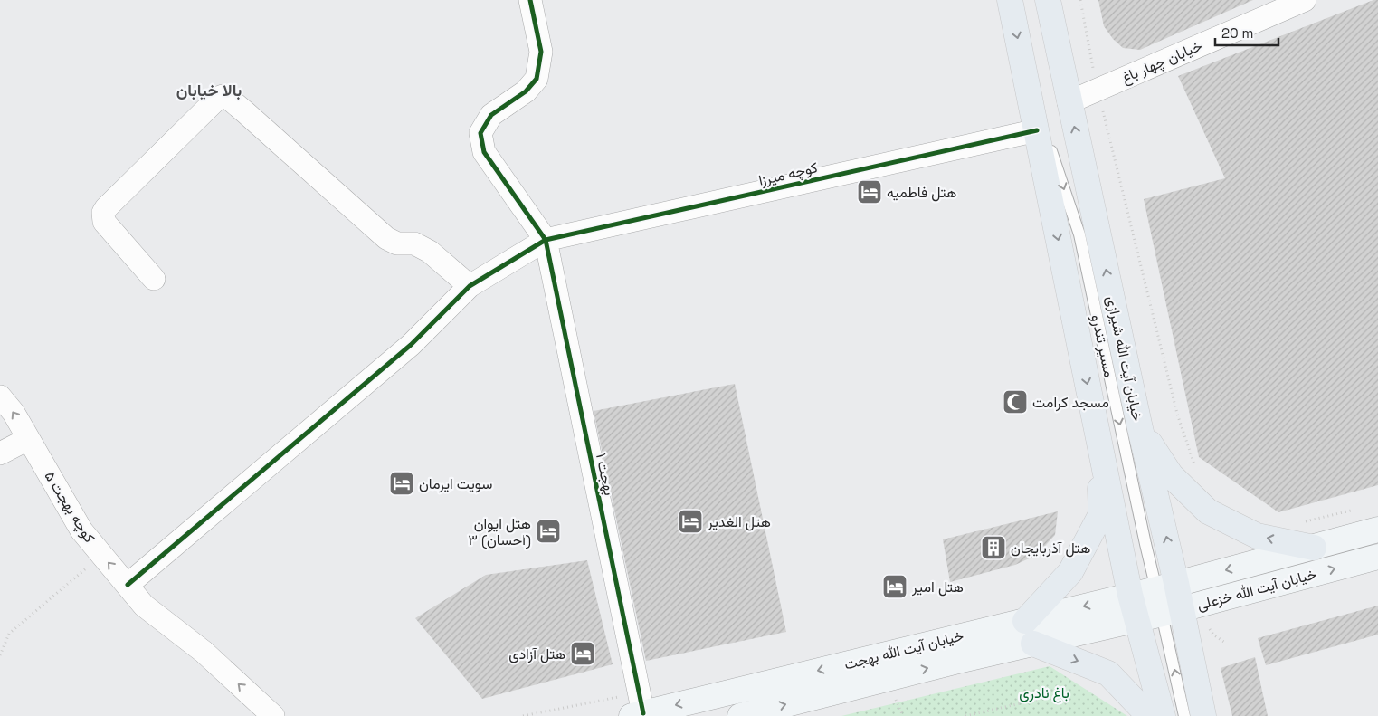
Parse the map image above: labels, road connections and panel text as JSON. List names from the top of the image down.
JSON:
{
  "streets": {
    "main road": ["خیابان آیت الله شیرازی", "خیابان آیت الله خزعلی", "خیابان آیت الله بهجت"],
    "street": [
      "خیابان چهار باغ",
      "کوچه میرزا",
      "بهجت ۱",
      "کوچه بهجت ۵"
    ],
    "lane": ["مسیر تندرو"]
  },
  "crossings": [
    ["خیابان چهار باغ", "خیابان آیت الله شیرازی"],
    ["کوچه میرزا", "خیابان آیت الله شیرازی"],
    ["کوچه میرزا", "بهجت ۱"],
    ["کوچه میرزا", "کوچه بهجت ۵"],
    ["مسیر تندرو", "خیابان آیت الله شیرازی"],
    ["مسیر تندرو", "خیابان آیت الله خزعلی"],
    ["مسیر تندرو", "خیابان آیت الله بهجت"],
    ["خیابان آیت الله شیرازی", "خیابان آیت الله خزعلی"],
    ["خیابان آیت الله شیرازی", "خیابان آیت الله بهجت"],
    ["بهجت ۱", "خیابان آیت الله بهجت"],
    ["خیابان آیت الله خزعلی", "خیابان آیت الله بهجت"]
  ],
  "one_way": ["کوچه بهجت ۵"],
  "districts": ["بالا خیابان"],
  "parks": ["باغ نادری"],
  "places": {
    "hotel": [
      "هتل فاطمیه",
      "سویت ایرمان",
      "هتل الغدیر",
      "هتل ایوان ۳ (احسان)",
      "هتل امیر",
      "هتل آزادی"
    ],
    "mosque": ["مسجد کرامت"],
    "building": ["هتل آذربایجان"]
  },
  "scale_bar": "20 m"
}
